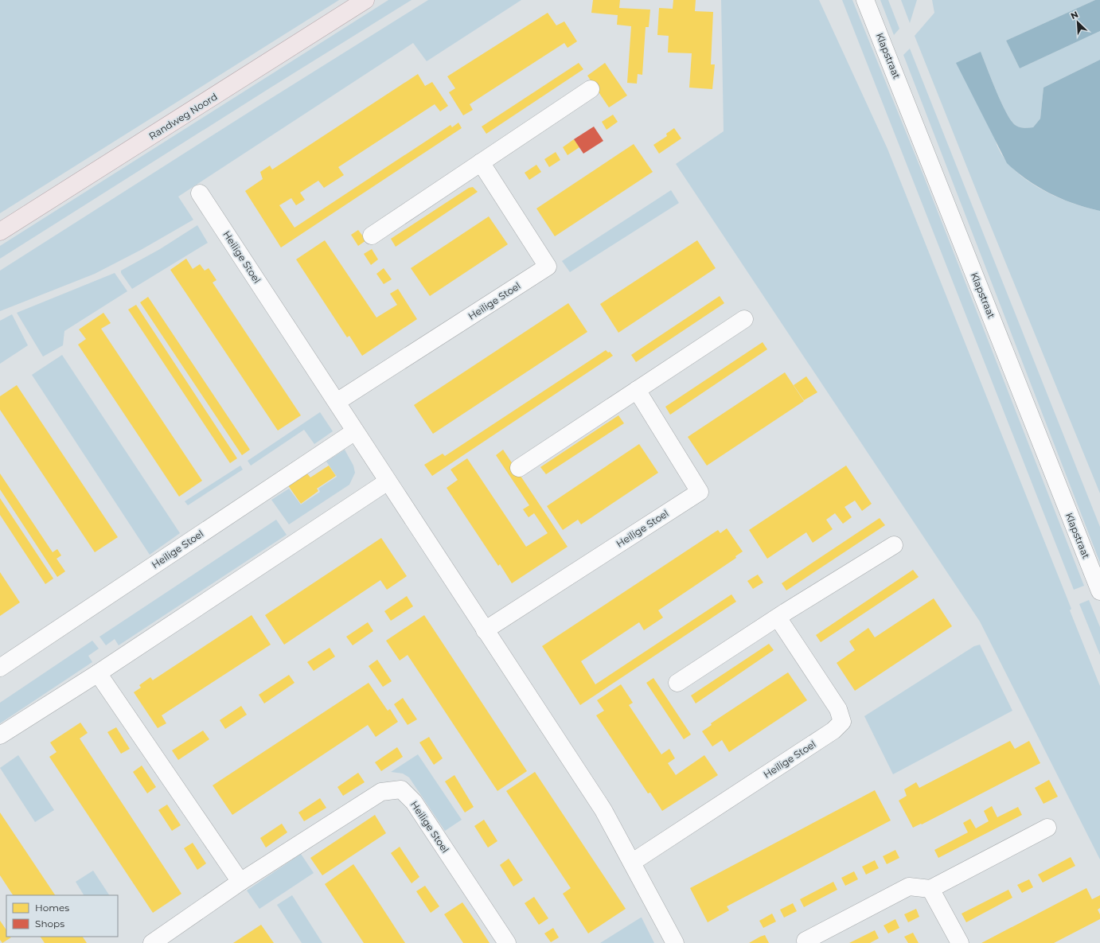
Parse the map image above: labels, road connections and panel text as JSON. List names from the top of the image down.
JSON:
{
  "streets": {
    "main road": ["Randweg Noord"],
    "street": ["Klapstraat", "Heilige Stoel"]
  },
  "legend": ["Homes", "Shops"],
  "north": "top left"
}
